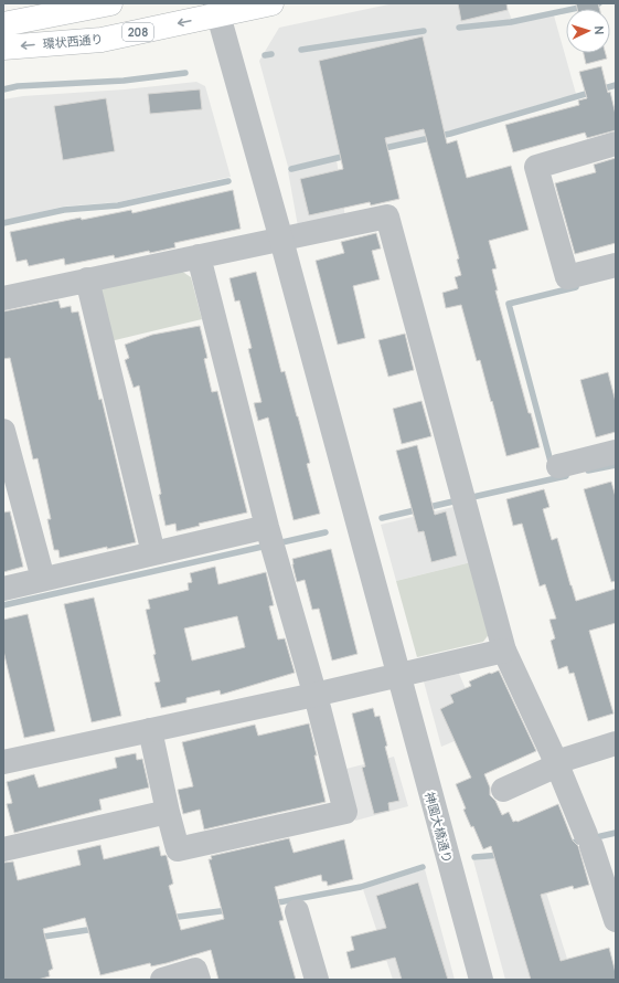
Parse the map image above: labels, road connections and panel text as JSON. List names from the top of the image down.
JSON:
{
  "streets": {
    "highway": ["208", "環状西通り"],
    "street": ["神園大橋通り"]
  },
  "crossings": [
    ["環状西通り", "神園大橋通り"]
  ],
  "north": "right"
}
